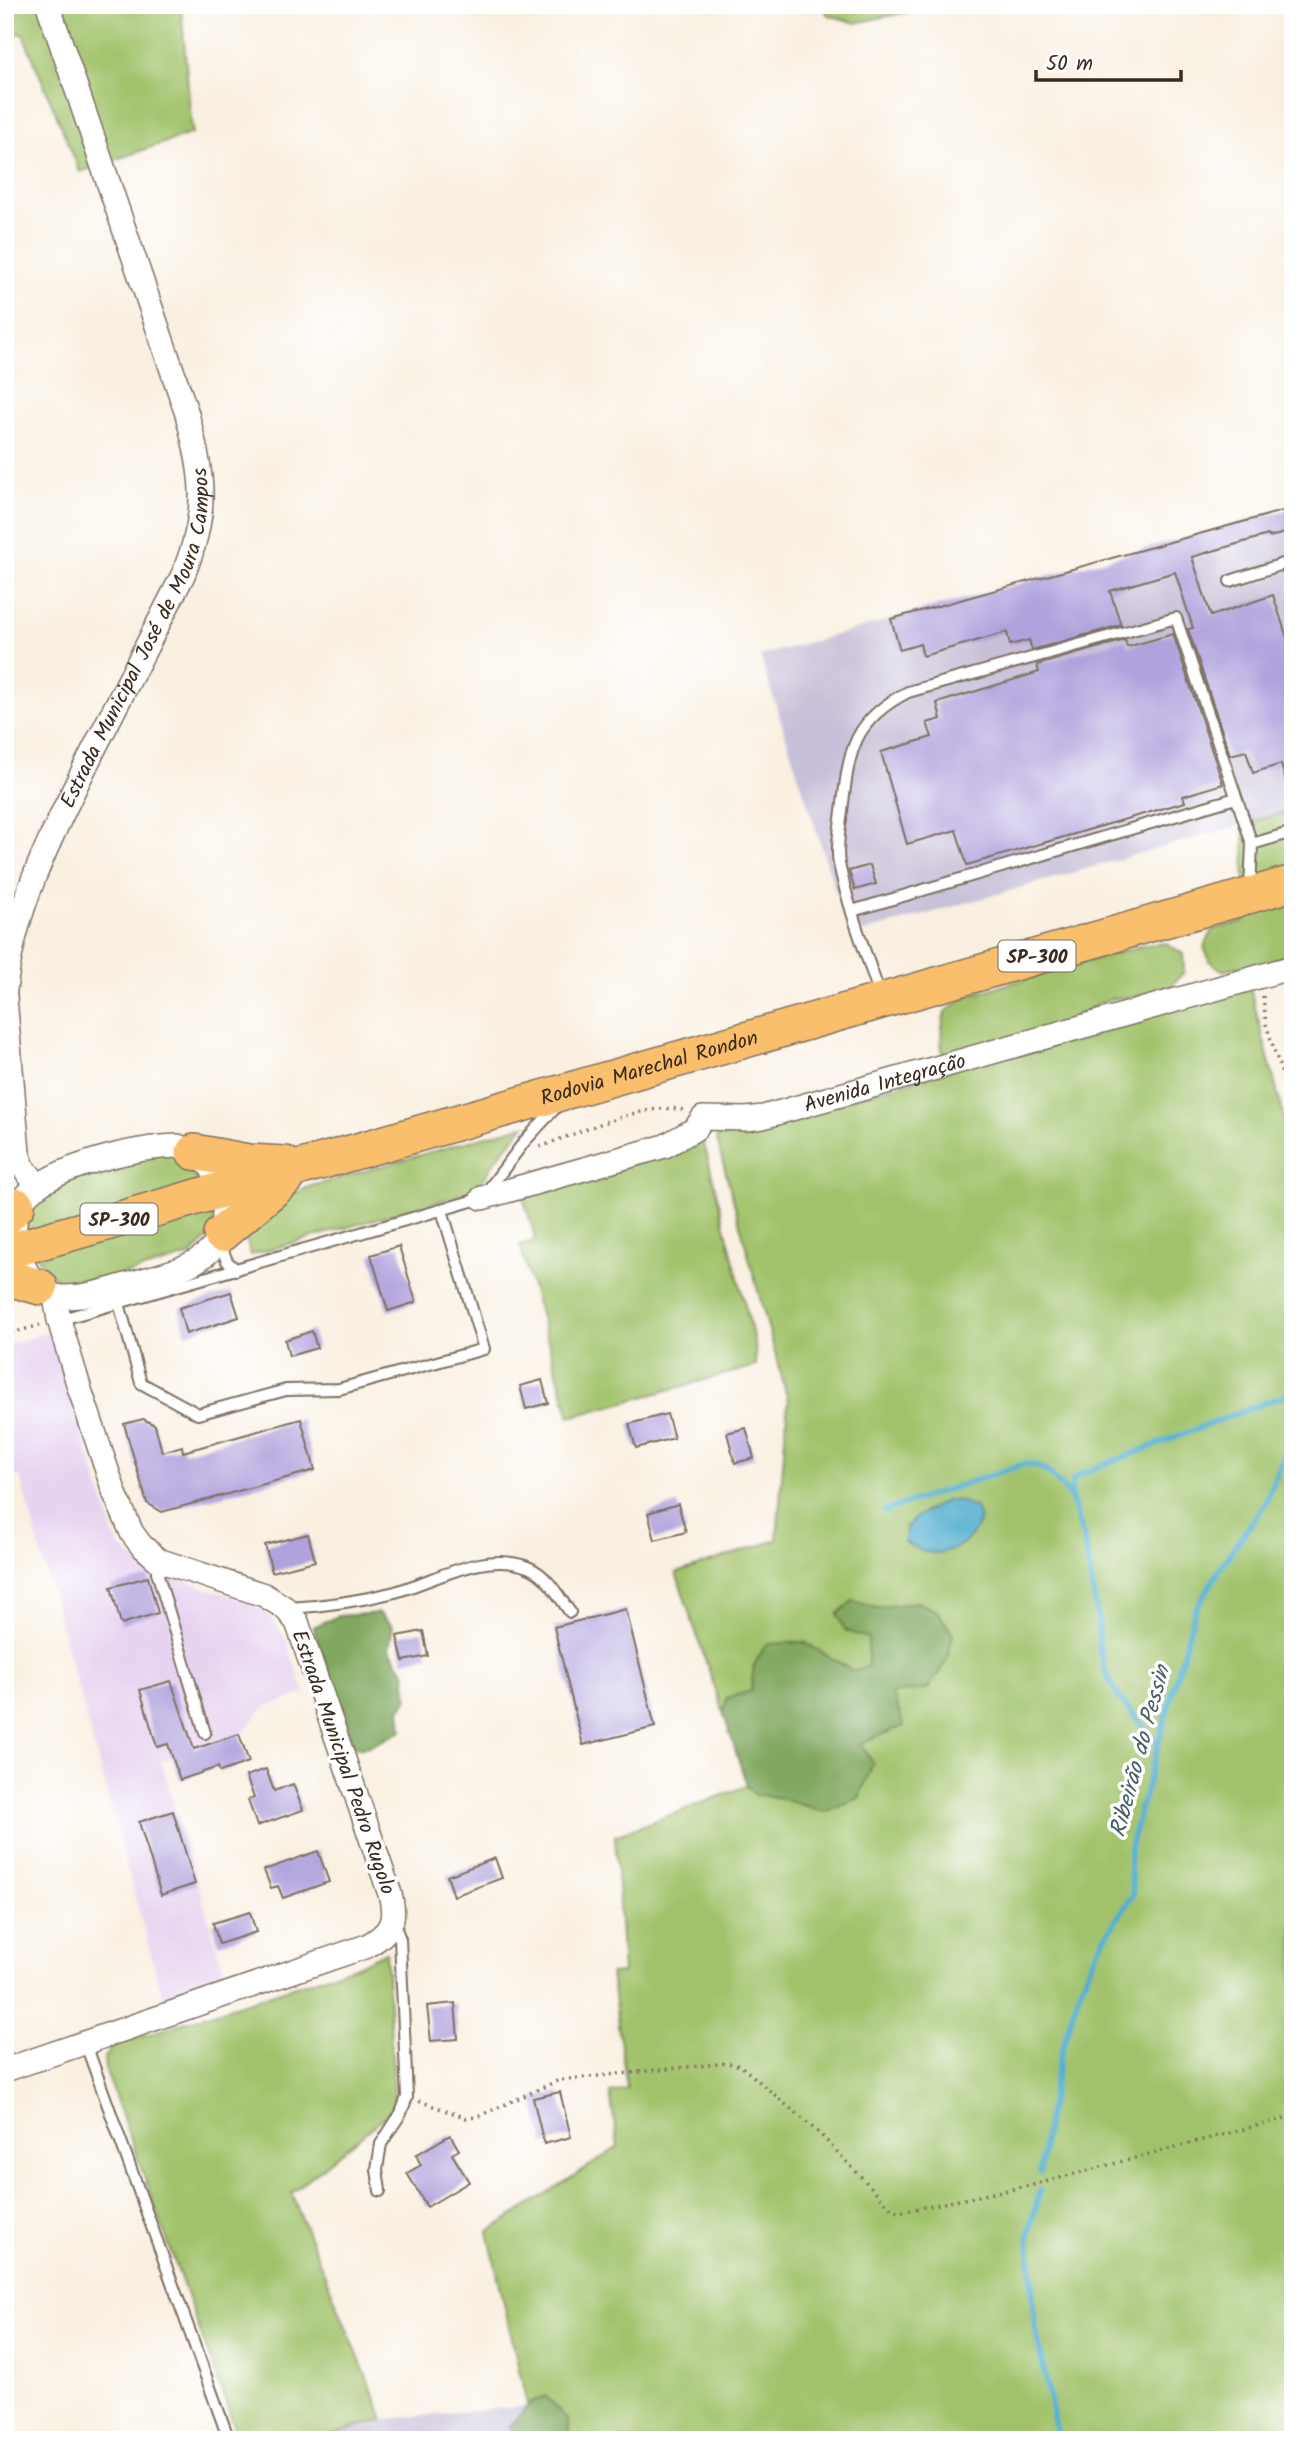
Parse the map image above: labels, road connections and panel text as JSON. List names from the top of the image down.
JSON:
{
  "streets": {
    "main road": ["SP-300", "Rodovia Marechal Rondon"],
    "street": ["Estrada Municipal José de Moura Campos", "Avenida Integração", "Estrada Municipal Pedro Rugolo"]
  },
  "water": ["Ribeirão do Pessin"],
  "scale_bar": "50 m"
}
